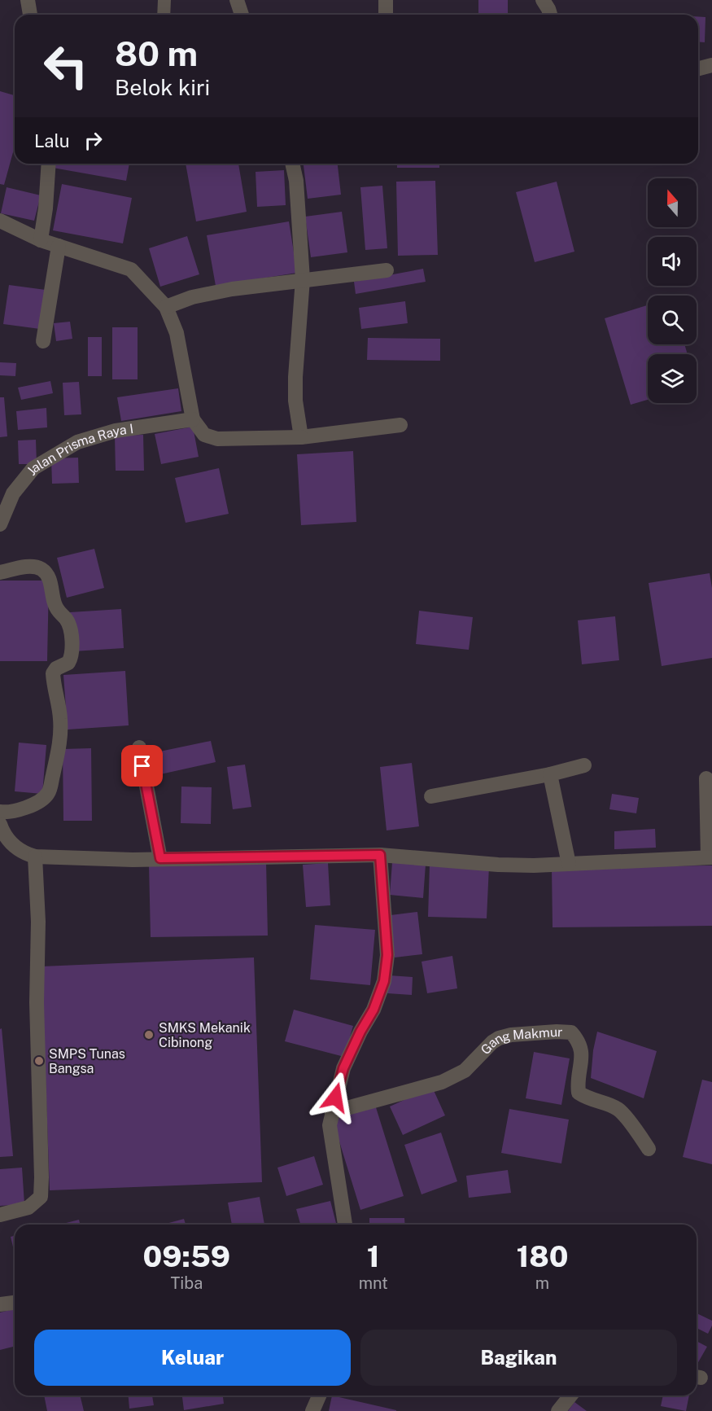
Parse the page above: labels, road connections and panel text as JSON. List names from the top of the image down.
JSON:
{
  "streets": {
    "street": ["Jalan Prisma Raya I", "Gang Makmur"]
  },
  "places": ["SMKS Mekanik Cibinong", "SMPS Tunas Bangsa"],
  "north": "top",
  "page": {
    "turn": ["80 m", "Belok kiri"],
    "then": "Lalu",
    "eta": [
      "09:59",
      "Tiba",
      "1",
      "mnt",
      "180",
      "m"
    ],
    "buttons": ["Keluar", "Bagikan"]
  }
}
